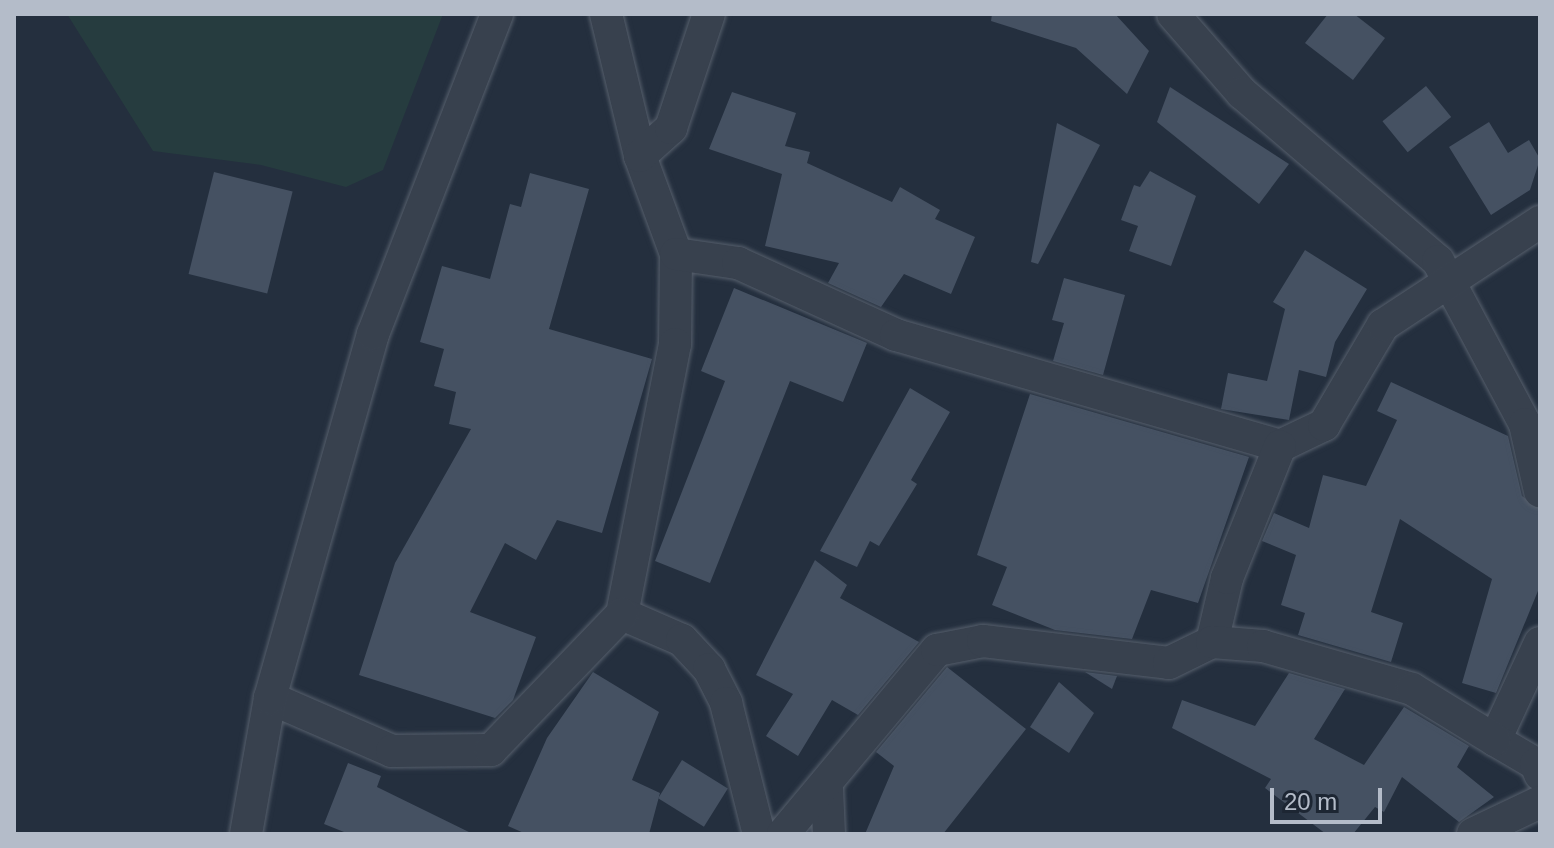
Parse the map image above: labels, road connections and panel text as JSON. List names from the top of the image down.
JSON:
{
  "scale_bar": "20 m"
}
